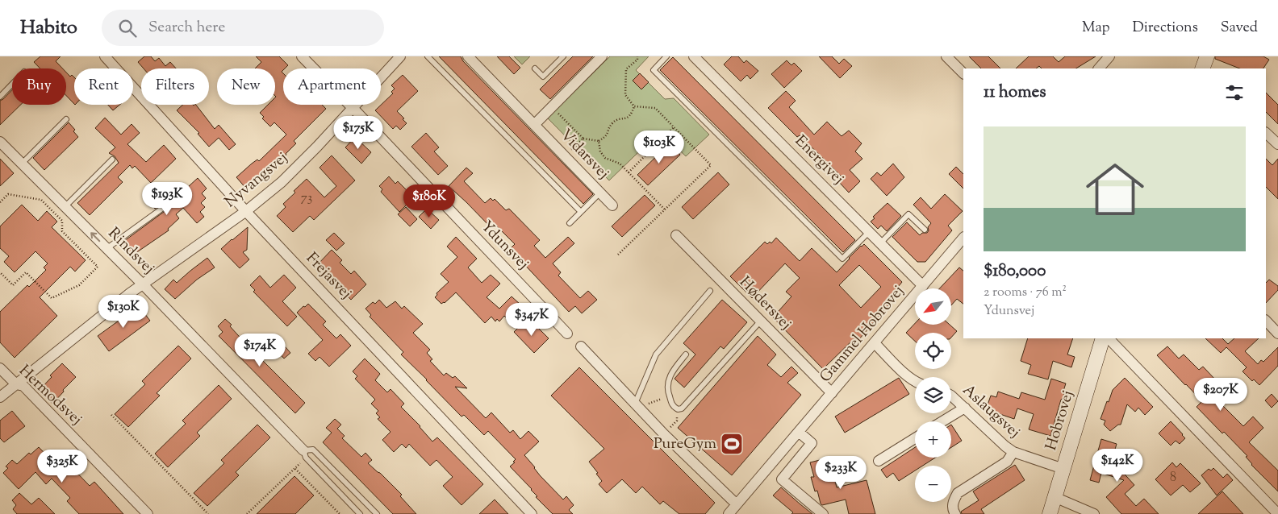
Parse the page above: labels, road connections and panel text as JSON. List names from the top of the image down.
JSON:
{
  "streets": {
    "street": [
      "Vidarsvej",
      "Energivej",
      "Nyvangsvej",
      "Ydunsvej",
      "Rindsvej",
      "Frejasvej",
      "Hødersvej",
      "Gammel Hobrovej",
      "Hermodsvej",
      "Aslaugsvej",
      "Hobrovej"
    ]
  },
  "crossings": [
    ["Energivej", "Gammel Hobrovej"],
    ["Nyvangsvej", "Ydunsvej"],
    ["Nyvangsvej", "Rindsvej"],
    ["Nyvangsvej", "Frejasvej"],
    ["Nyvangsvej", "Hermodsvej"],
    ["Hødersvej", "Gammel Hobrovej"],
    ["Aslaugsvej", "Hobrovej"]
  ],
  "places": {
    "sports": ["PureGym"]
  },
  "house_numbers": ["73", "8"],
  "north": "bottom left",
  "page": {
    "header": "Habito",
    "search": "Search here",
    "nav": ["Map", "Directions", "Saved"],
    "chip": [
      "Buy",
      "Rent",
      "Filters",
      "New",
      "Apartment"
    ],
    "heading": "11 homes",
    "price": [
      "$175K",
      "$103K",
      "$193K",
      "$180K",
      "$130K",
      "$347K",
      "$174K",
      "$207K",
      "$142K",
      "$325K",
      "$233K"
    ],
    "list": [
      {
        "name": "$180,000",
        "note": "2 rooms · 76 m² · Ydunsvej"
      }
    ],
    "map_buttons": ["+", "−"]
  }
}
